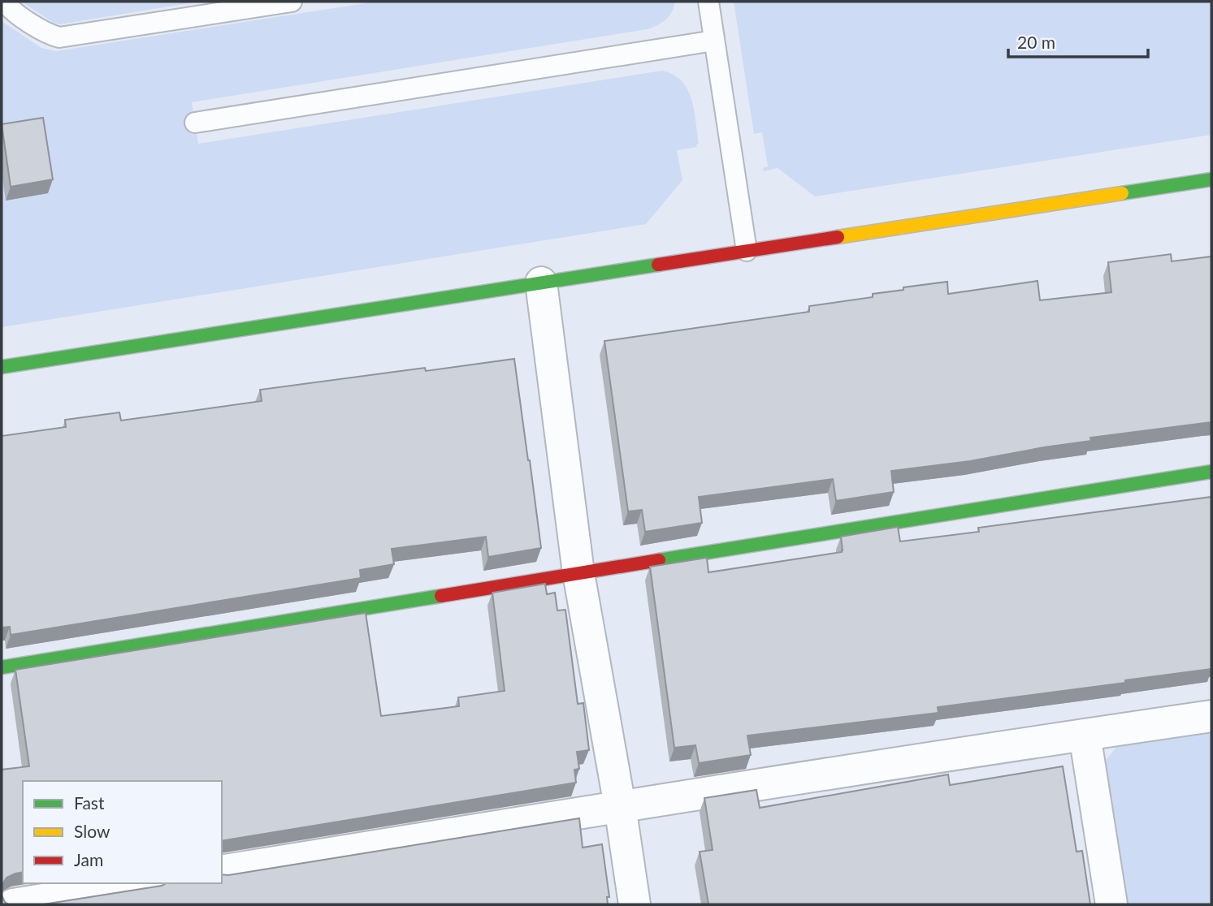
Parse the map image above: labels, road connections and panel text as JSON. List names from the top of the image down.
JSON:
{
  "legend": ["Fast", "Slow", "Jam"],
  "scale_bar": "20 m"
}
